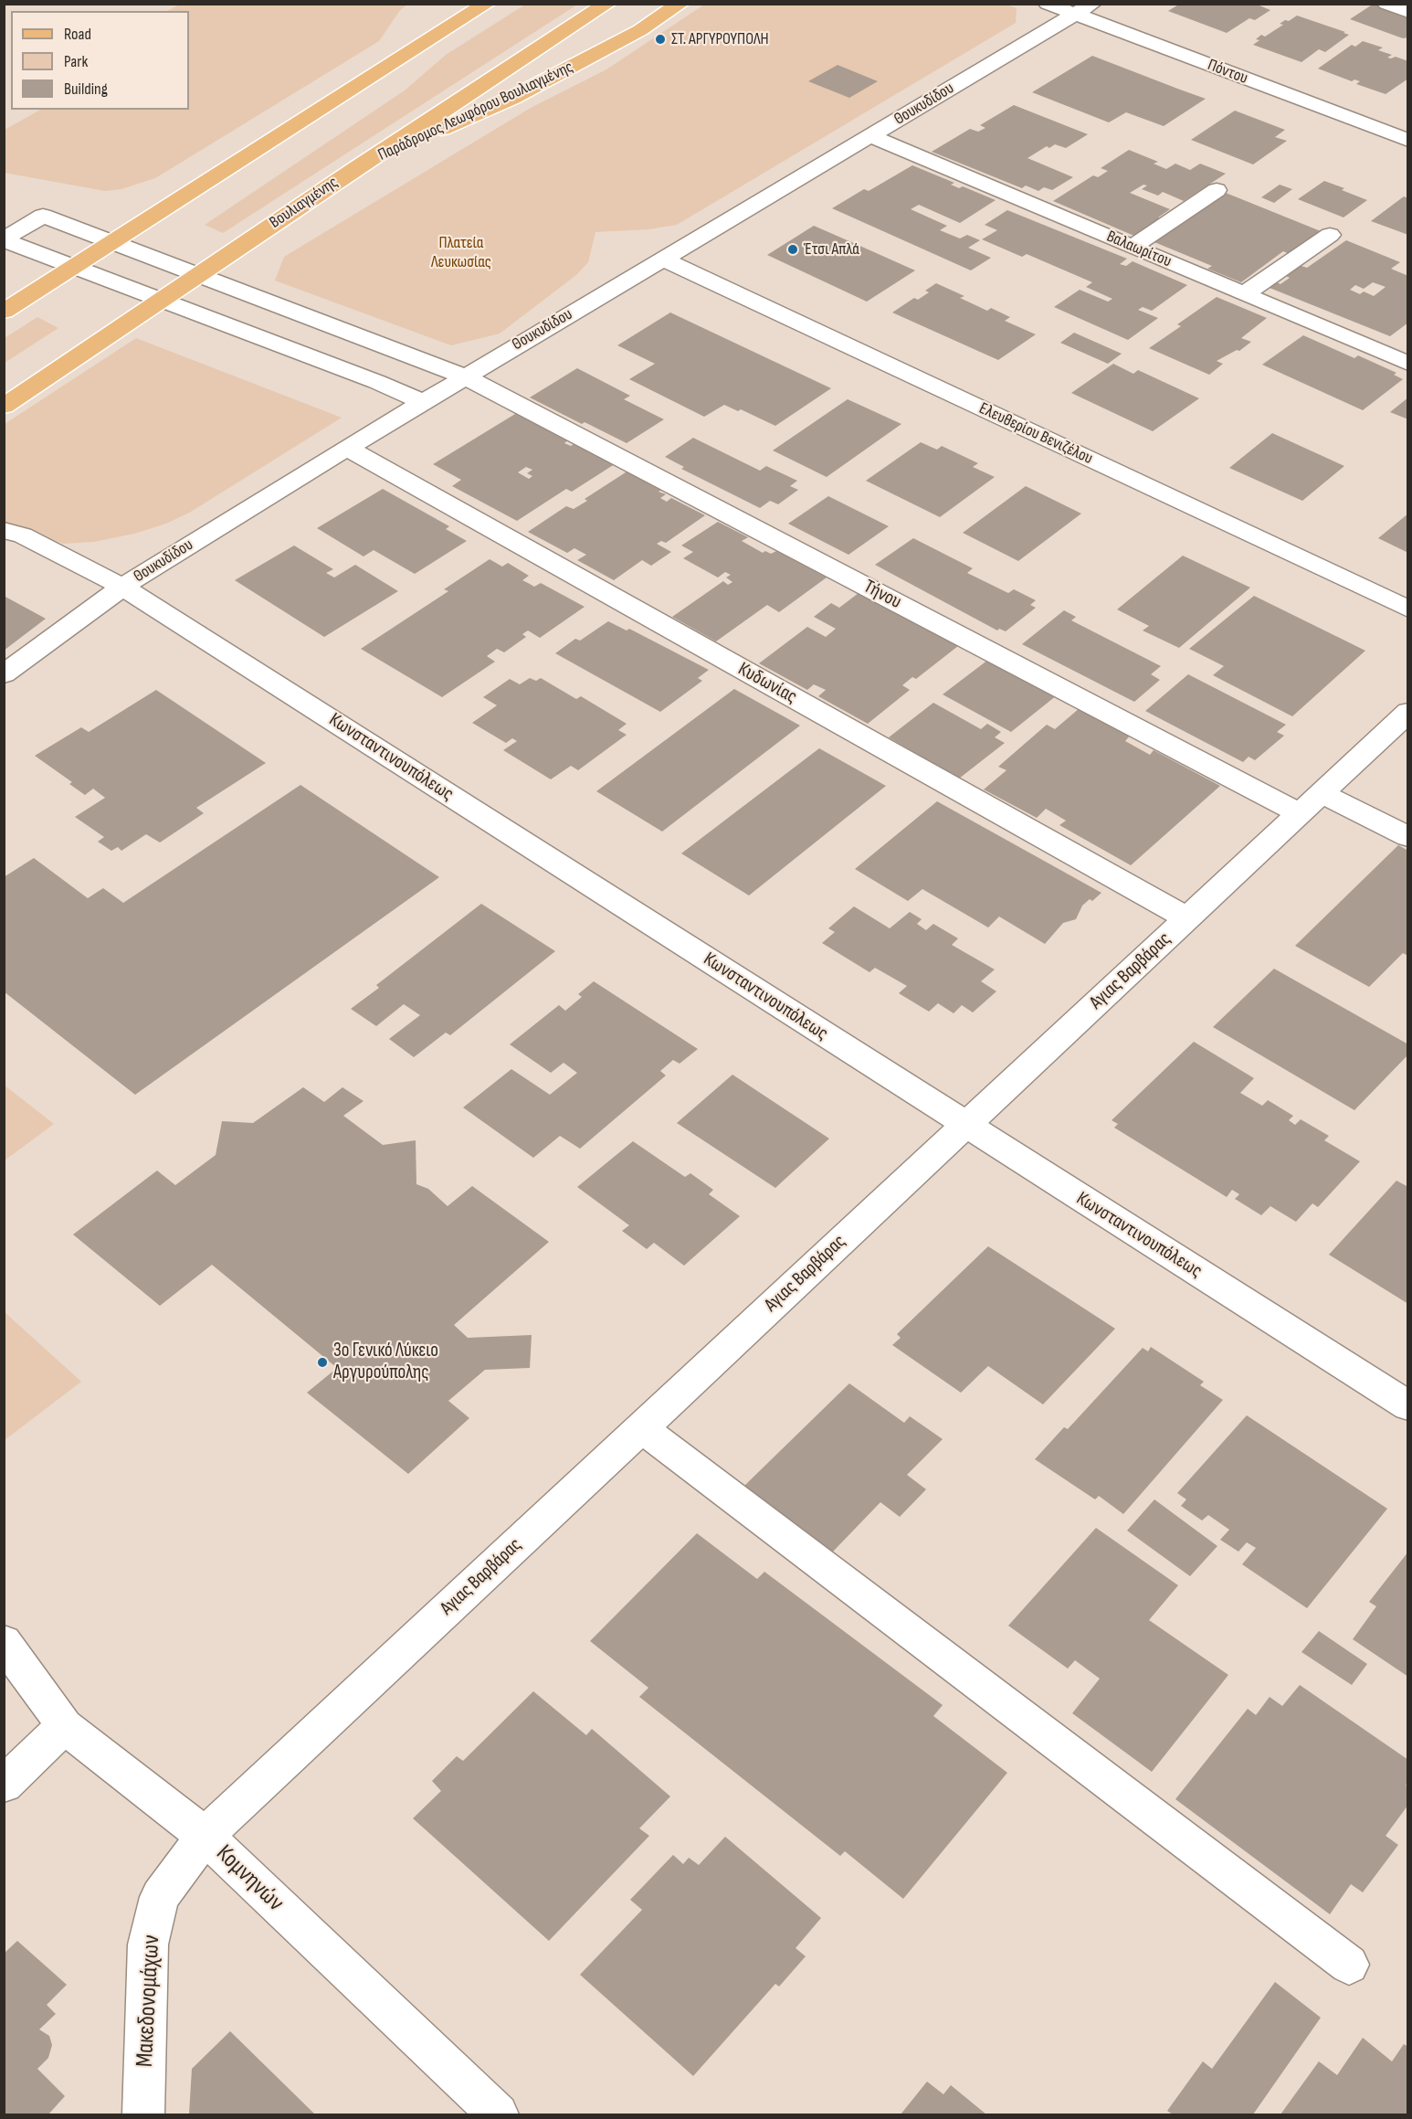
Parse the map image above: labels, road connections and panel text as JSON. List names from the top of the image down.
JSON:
{
  "streets": {
    "main road": ["Παράδρομος Λεωφόρου Βουλιαγμένης", "Βουλιαγμένης"],
    "street": [
      "Πόντου",
      "Θουκυδίδου",
      "Βαλαωρίτου",
      "Ελευθερίου Βενιζέλου",
      "Τήνου",
      "Κυδωνίας",
      "Κωνσταντινουπόλεως",
      "Αγιας Βαρβάρας",
      "Κομνηνών",
      "Μακεδονομάχων"
    ]
  },
  "crossings": [
    ["Πόντου", "Θουκυδίδου"],
    ["Θουκυδίδου", "Βαλαωρίτου"],
    ["Θουκυδίδου", "Ελευθερίου Βενιζέλου"],
    ["Θουκυδίδου", "Τήνου"],
    ["Θουκυδίδου", "Κυδωνίας"],
    ["Θουκυδίδου", "Κωνσταντινουπόλεως"],
    ["Παράδρομος Λεωφόρου Βουλιαγμένης", "Βουλιαγμένης"],
    ["Βουλιαγμένης", "Τήνου"],
    ["Τήνου", "Αγιας Βαρβάρας"],
    ["Κυδωνίας", "Αγιας Βαρβάρας"],
    ["Κωνσταντινουπόλεως", "Αγιας Βαρβάρας"],
    ["Αγιας Βαρβάρας", "Κομνηνών"],
    ["Αγιας Βαρβάρας", "Μακεδονομάχων"],
    ["Κομνηνών", "Μακεδονομάχων"]
  ],
  "parks": ["Πλατεία Λευκωσίας"],
  "places": ["ΣΤ. ΑΡΓΥΡΟΥΠΟΛΗ", "Έτσι Απλά", "3ο Γενικό Λύκειο Αργυρούπολης"],
  "legend": ["Road", "Park", "Building"]
}
